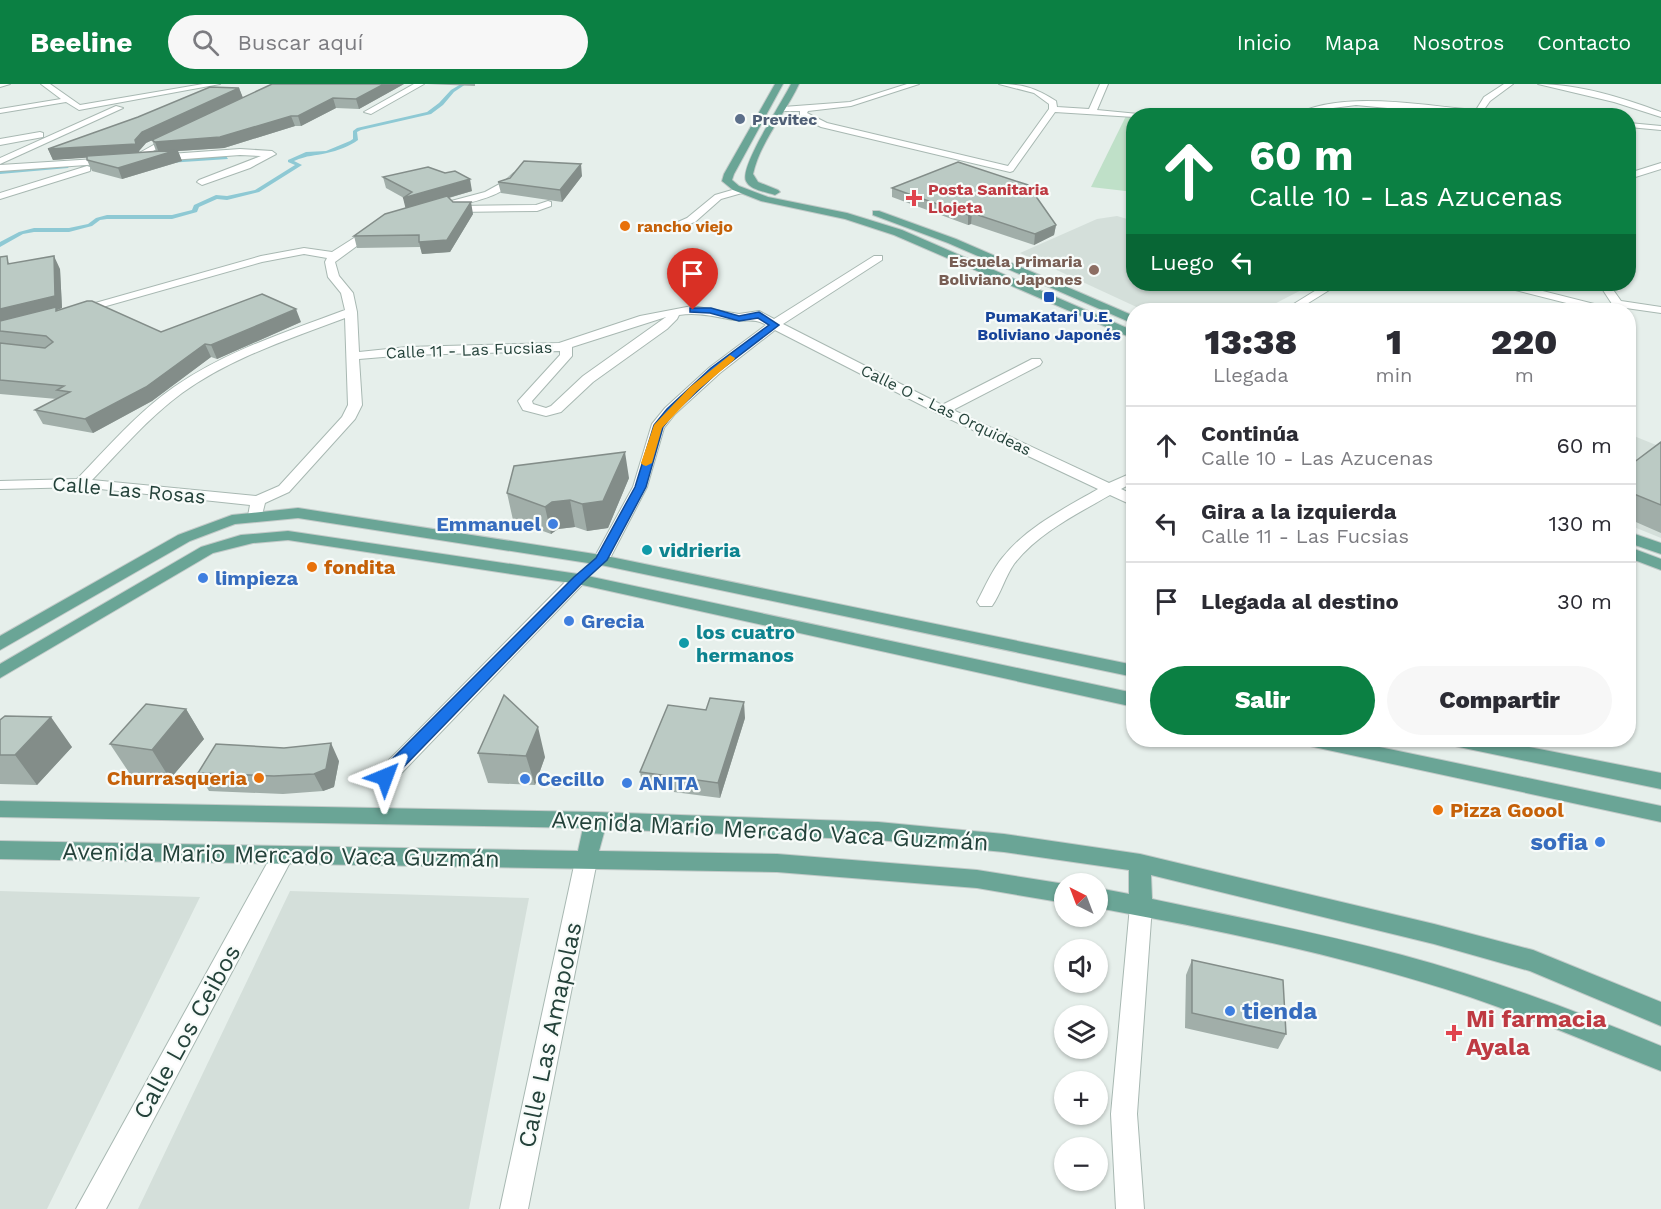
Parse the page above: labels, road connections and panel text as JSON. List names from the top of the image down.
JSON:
{
  "streets": {
    "main road": ["Avenida Mario Mercado Vaca Guzmán"],
    "street": [
      "Calle 11 - Las Fucsias",
      "Calle O - Las Orquideas",
      "Calle Las Rosas",
      "Calle Los Ceibos",
      "Calle Las Amapolas"
    ]
  },
  "crossings": [
    ["Calle 11 - Las Fucsias", "Calle O - Las Orquideas"],
    ["Avenida Mario Mercado Vaca Guzmán", "Calle Los Ceibos"],
    ["Avenida Mario Mercado Vaca Guzmán", "Calle Las Amapolas"]
  ],
  "places": {
    "other": [
      "Previtec",
      "rancho viejo",
      "Escuela Primaria Boliviano Japones",
      "Emmanuel",
      "vidrieria",
      "fondita",
      "limpieza",
      "Grecia",
      "los cuatro hermanos",
      "Churrasqueria",
      "Cecillo",
      "ANITA",
      "Pizza Goool",
      "sofia",
      "tienda"
    ],
    "health": ["Posta Sanitaria Llojeta", "Mi farmacia Ayala"],
    "transit": ["PumaKatari U.E. Boliviano Japonés"]
  },
  "north": "top left",
  "page": {
    "header": "Beeline",
    "search": "Buscar aquí",
    "nav": [
      "Inicio",
      "Mapa",
      "Nosotros",
      "Contacto"
    ],
    "turn": ["60 m", "Calle 10 - Las Azucenas"],
    "then": "Luego",
    "eta": [
      "13:38",
      "Llegada",
      "1",
      "min",
      "220",
      "m"
    ],
    "list": [
      {
        "name": "Continúa",
        "note": "Calle 10 - Las Azucenas",
        "value": "60 m"
      },
      {
        "name": "Gira a la izquierda",
        "note": "Calle 11 - Las Fucsias",
        "value": "130 m"
      },
      {
        "name": "Llegada al destino",
        "value": "30 m"
      }
    ],
    "buttons": ["Salir", "Compartir"],
    "map_buttons": ["+", "−"]
  }
}
